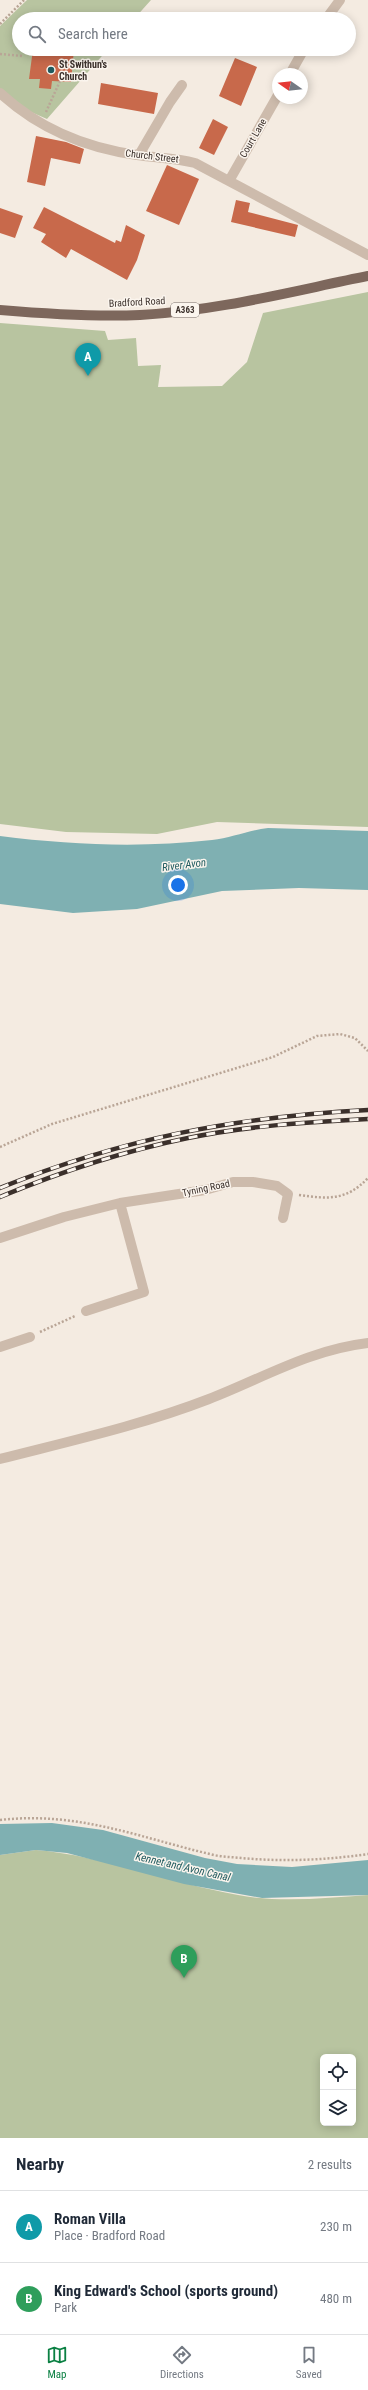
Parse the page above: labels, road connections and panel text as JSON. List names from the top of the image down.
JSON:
{
  "streets": {
    "main road": ["Bradford Road", "A363"],
    "street": ["Court Lane", "Church Street", "Tyning Road"]
  },
  "crossings": [
    ["Court Lane", "Church Street"]
  ],
  "water": ["River Avon", "Kennet and Avon Canal"],
  "places": ["St Swithun's Church"],
  "north": "left",
  "page": {
    "search": "Search here",
    "pins": ["A", "B"],
    "heading": ["Nearby", "2 results"],
    "list": [
      {
        "mark": "A",
        "name": "Roman Villa",
        "note": "Place · Bradford Road",
        "value": "230 m"
      },
      {
        "mark": "B",
        "name": "King Edward's School (sports ground)",
        "note": "Park",
        "value": "480 m"
      }
    ],
    "nav": ["Map", "Directions", "Saved"]
  }
}
